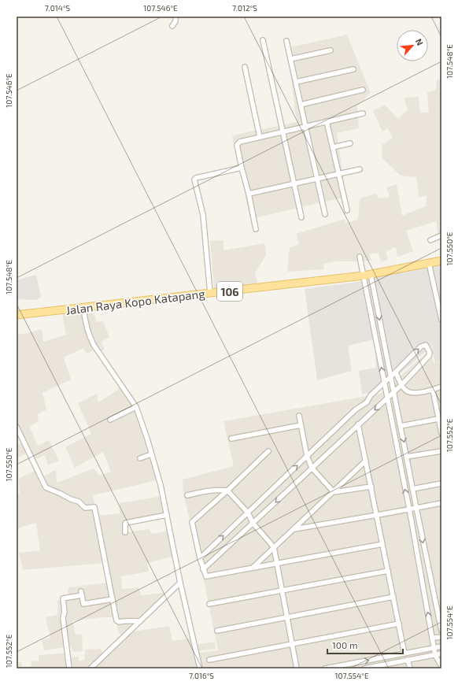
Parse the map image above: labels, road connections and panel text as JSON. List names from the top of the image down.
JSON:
{
  "streets": {
    "main road": ["106", "Jalan Raya Kopo Katapang"]
  },
  "scale_bar": "100 m",
  "north": "top right",
  "coordinates": [
    "7.014°S",
    "107.546°E",
    "7.012°S",
    "107.548°E",
    "107.550°E",
    "107.552°E",
    "107.554°E",
    "7.016°S"
  ]
}
